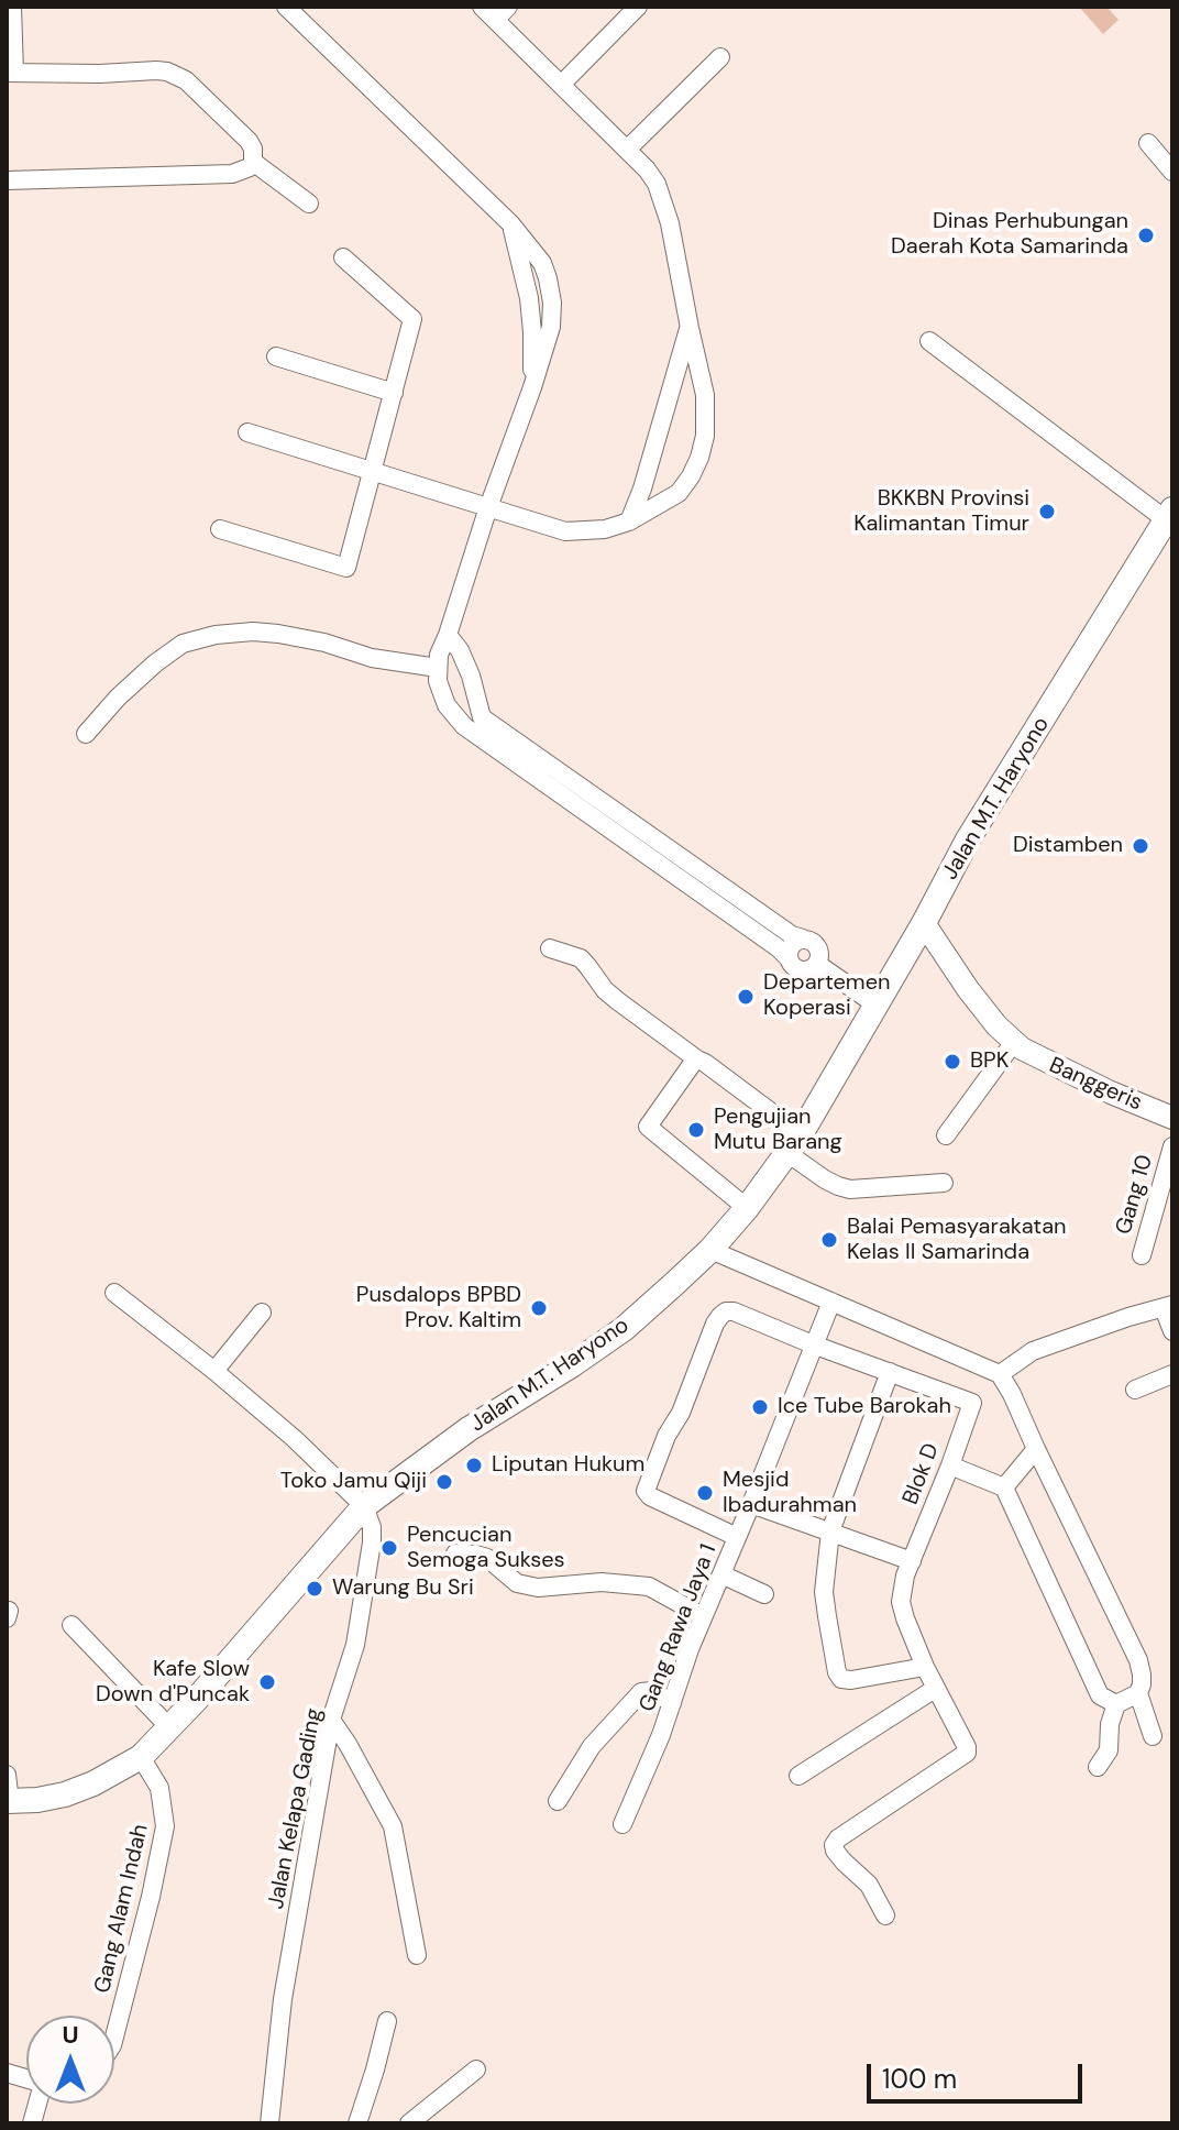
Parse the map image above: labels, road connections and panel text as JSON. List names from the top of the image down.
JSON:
{
  "streets": {
    "main road": ["Jalan M.T. Haryono"],
    "street": [
      "Banggeris",
      "Gang 10",
      "Blok D",
      "Gang Rawa Jaya 1",
      "Jalan Kelapa Gading",
      "Gang Alam Indah"
    ]
  },
  "crossings": [
    ["Jalan M.T. Haryono", "Banggeris"],
    ["Jalan M.T. Haryono", "Jalan Kelapa Gading"],
    ["Jalan M.T. Haryono", "Gang Alam Indah"]
  ],
  "places": [
    "Dinas Perhubungan Daerah Kota Samarinda",
    "BKKBN Provinsi Kalimantan Timur",
    "Distamben",
    "Departemen Koperasi",
    "BPK",
    "Pengujian Mutu Barang",
    "Balai Pemasyarakatan Kelas II Samarinda",
    "Pusdalops BPBD Prov. Kaltim",
    "Ice Tube Barokah",
    "Liputan Hukum",
    "Toko Jamu Qiji",
    "Mesjid Ibadurahman",
    "Pencucian Semoga Sukses",
    "Warung Bu Sri",
    "Kafe Slow Down d'Puncak"
  ],
  "scale_bar": "100 m",
  "north": "top"
}
